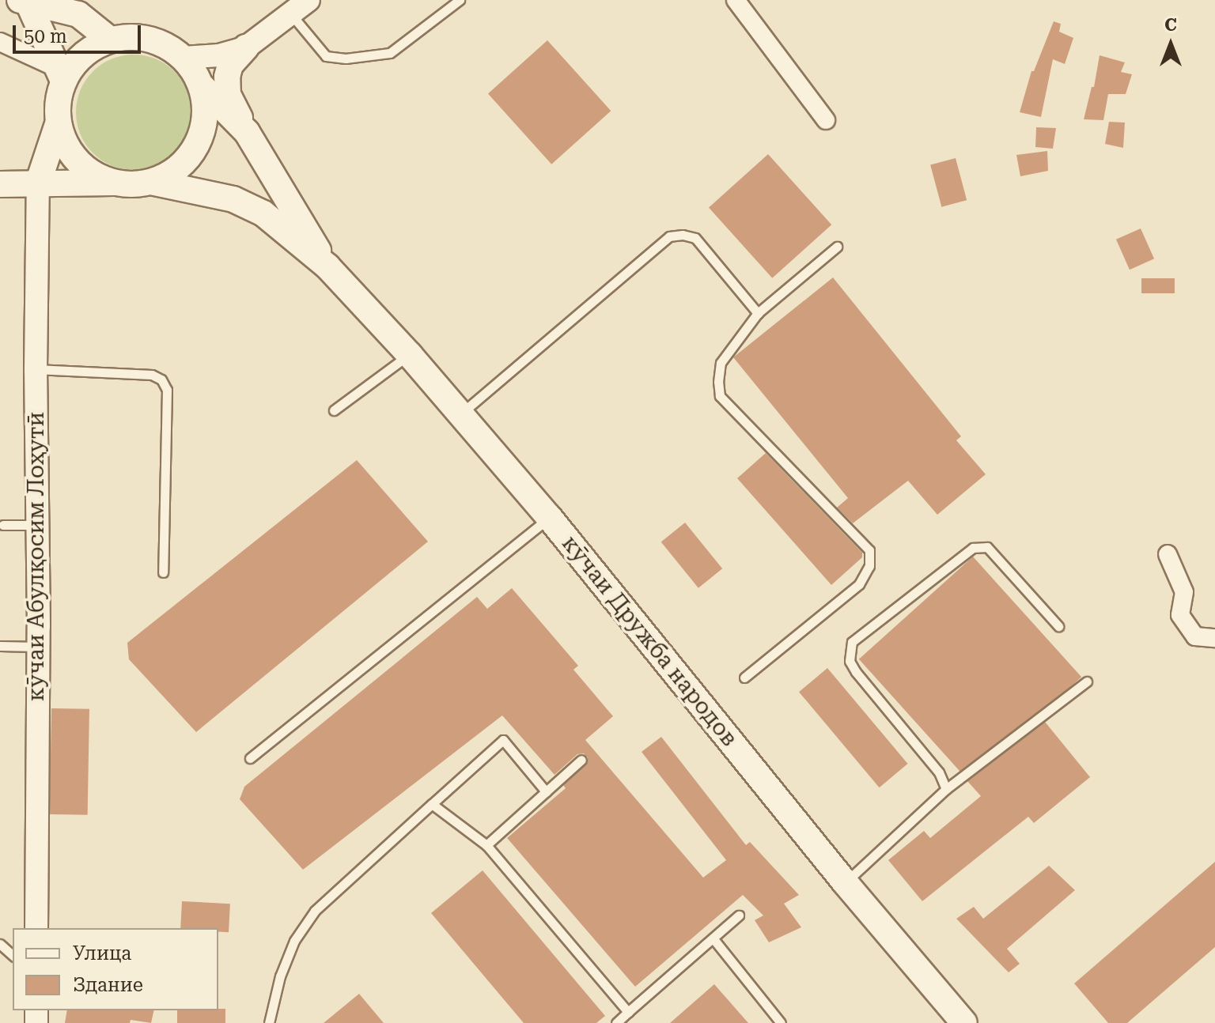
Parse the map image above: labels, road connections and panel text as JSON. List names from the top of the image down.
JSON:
{
  "streets": {
    "main road": ["кӯчаи Дружба народов"],
    "street": ["кӯчаи Абулқосим Лоҳутӣ"]
  },
  "legend": ["Улица", "Здание"],
  "scale_bar": "50 m",
  "north": "top"
}
